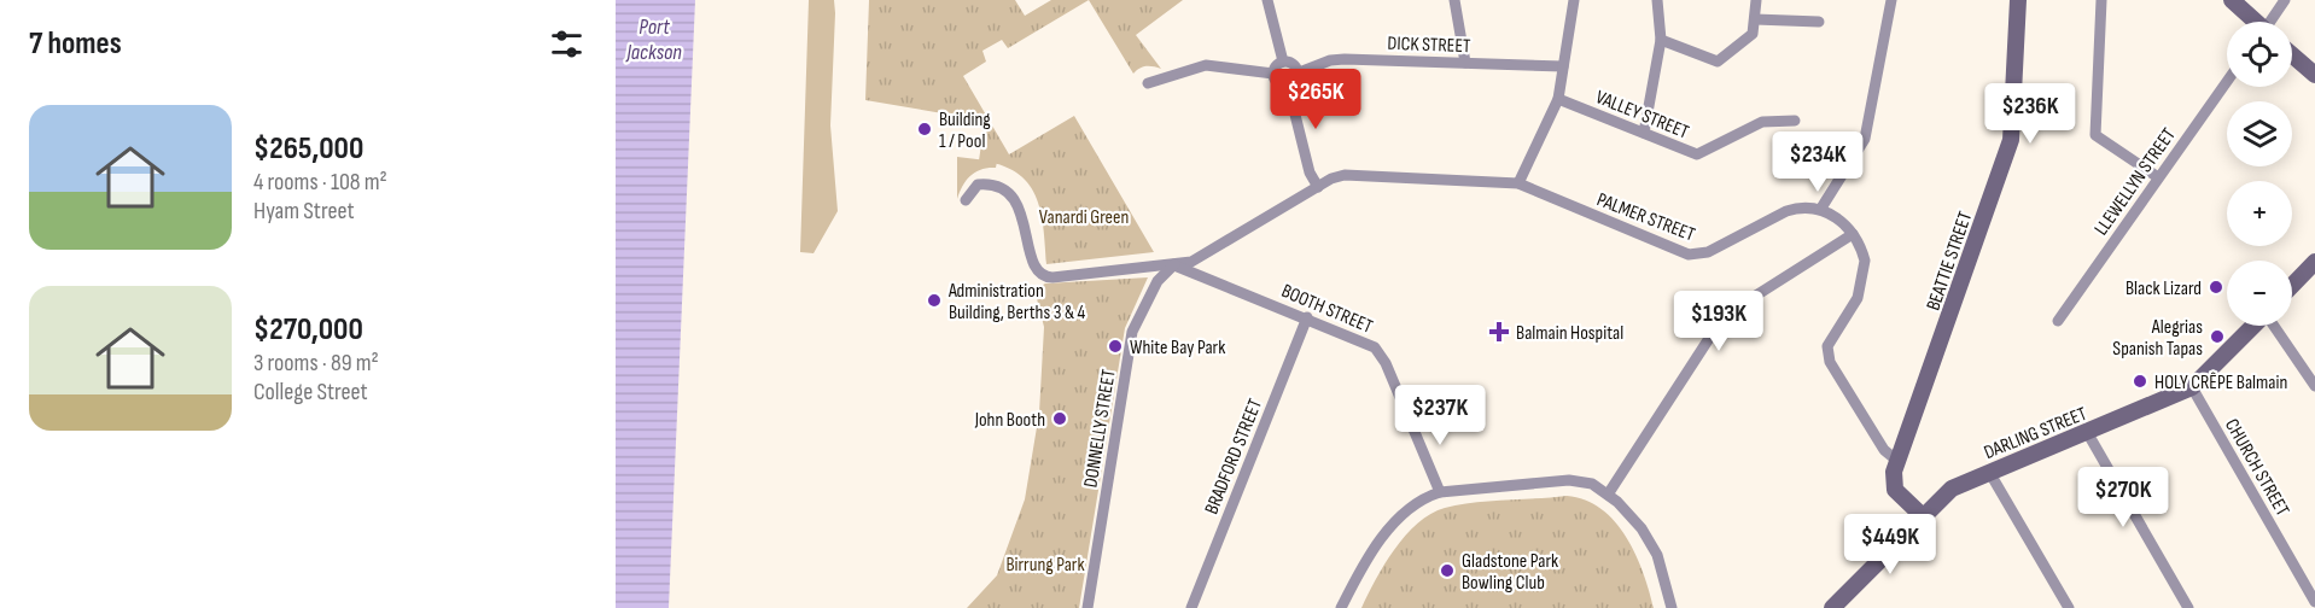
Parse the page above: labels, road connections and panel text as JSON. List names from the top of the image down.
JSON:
{
  "streets": {
    "street": [
      "DICK STREET",
      "VALLEY STREET",
      "LLEWELLYN STREET",
      "PALMER STREET",
      "BEATTIE STREET",
      "BOOTH STREET",
      "DONNELLY STREET",
      "DARLING STREET",
      "BRADFORD STREET",
      "CHURCH STREET"
    ]
  },
  "crossings": [
    ["PALMER STREET", "BOOTH STREET"],
    ["PALMER STREET", "DONNELLY STREET"],
    ["BEATTIE STREET", "DARLING STREET"],
    ["BOOTH STREET", "DONNELLY STREET"],
    ["BOOTH STREET", "BRADFORD STREET"],
    ["DARLING STREET", "CHURCH STREET"]
  ],
  "water": ["Port Jackson"],
  "parks": ["Vanardi Green", "Birrung Park"],
  "places": {
    "other": [
      "Building 1 / Pool",
      "Black Lizard",
      "Administration Building, Berths 3 & 4",
      "Alegrias Spanish Tapas",
      "White Bay Park",
      "HOLY CRÊPE Balmain",
      "John Booth",
      "Gladstone Park Bowling Club"
    ],
    "health": ["Balmain Hospital"]
  },
  "page": {
    "heading": "7 homes",
    "map_buttons": ["+", "−"],
    "price": [
      "$265K",
      "$236K",
      "$234K",
      "$193K",
      "$237K",
      "$270K",
      "$449K"
    ],
    "list": [
      {
        "name": "$265,000",
        "note": "4 rooms · 108 m² · Hyam Street"
      },
      {
        "name": "$270,000",
        "note": "3 rooms · 89 m² · College Street"
      }
    ]
  }
}
